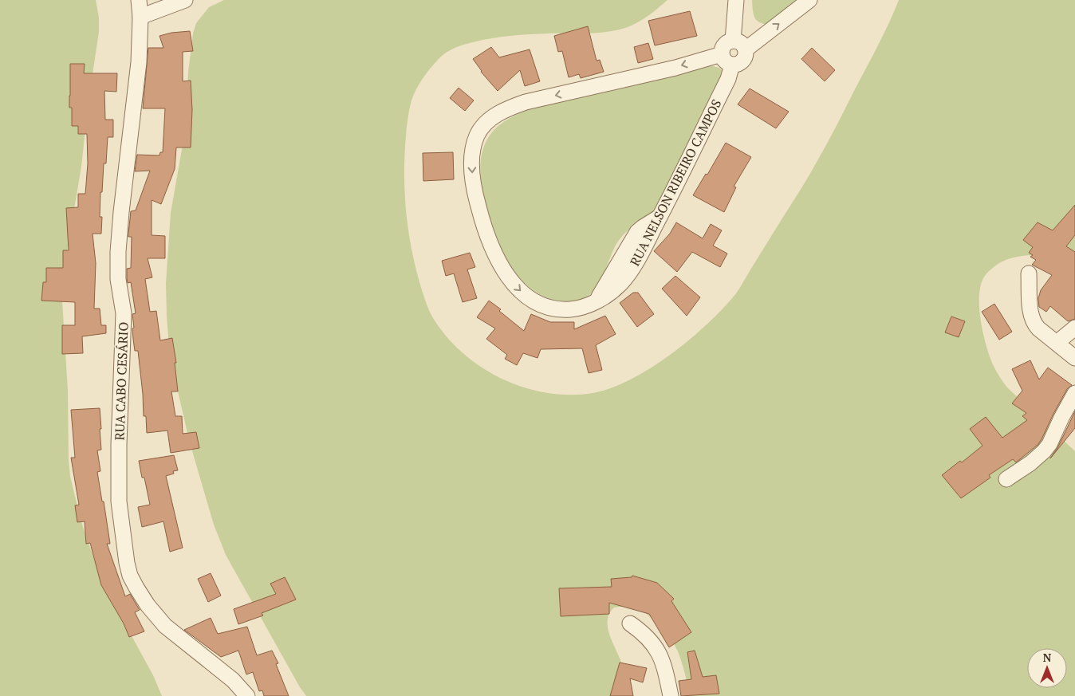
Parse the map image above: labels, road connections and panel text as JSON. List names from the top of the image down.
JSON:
{
  "streets": {
    "street": ["RUA NELSON RIBEIRO CAMPOS", "RUA CABO CESÁRIO"]
  },
  "north": "top"
}
